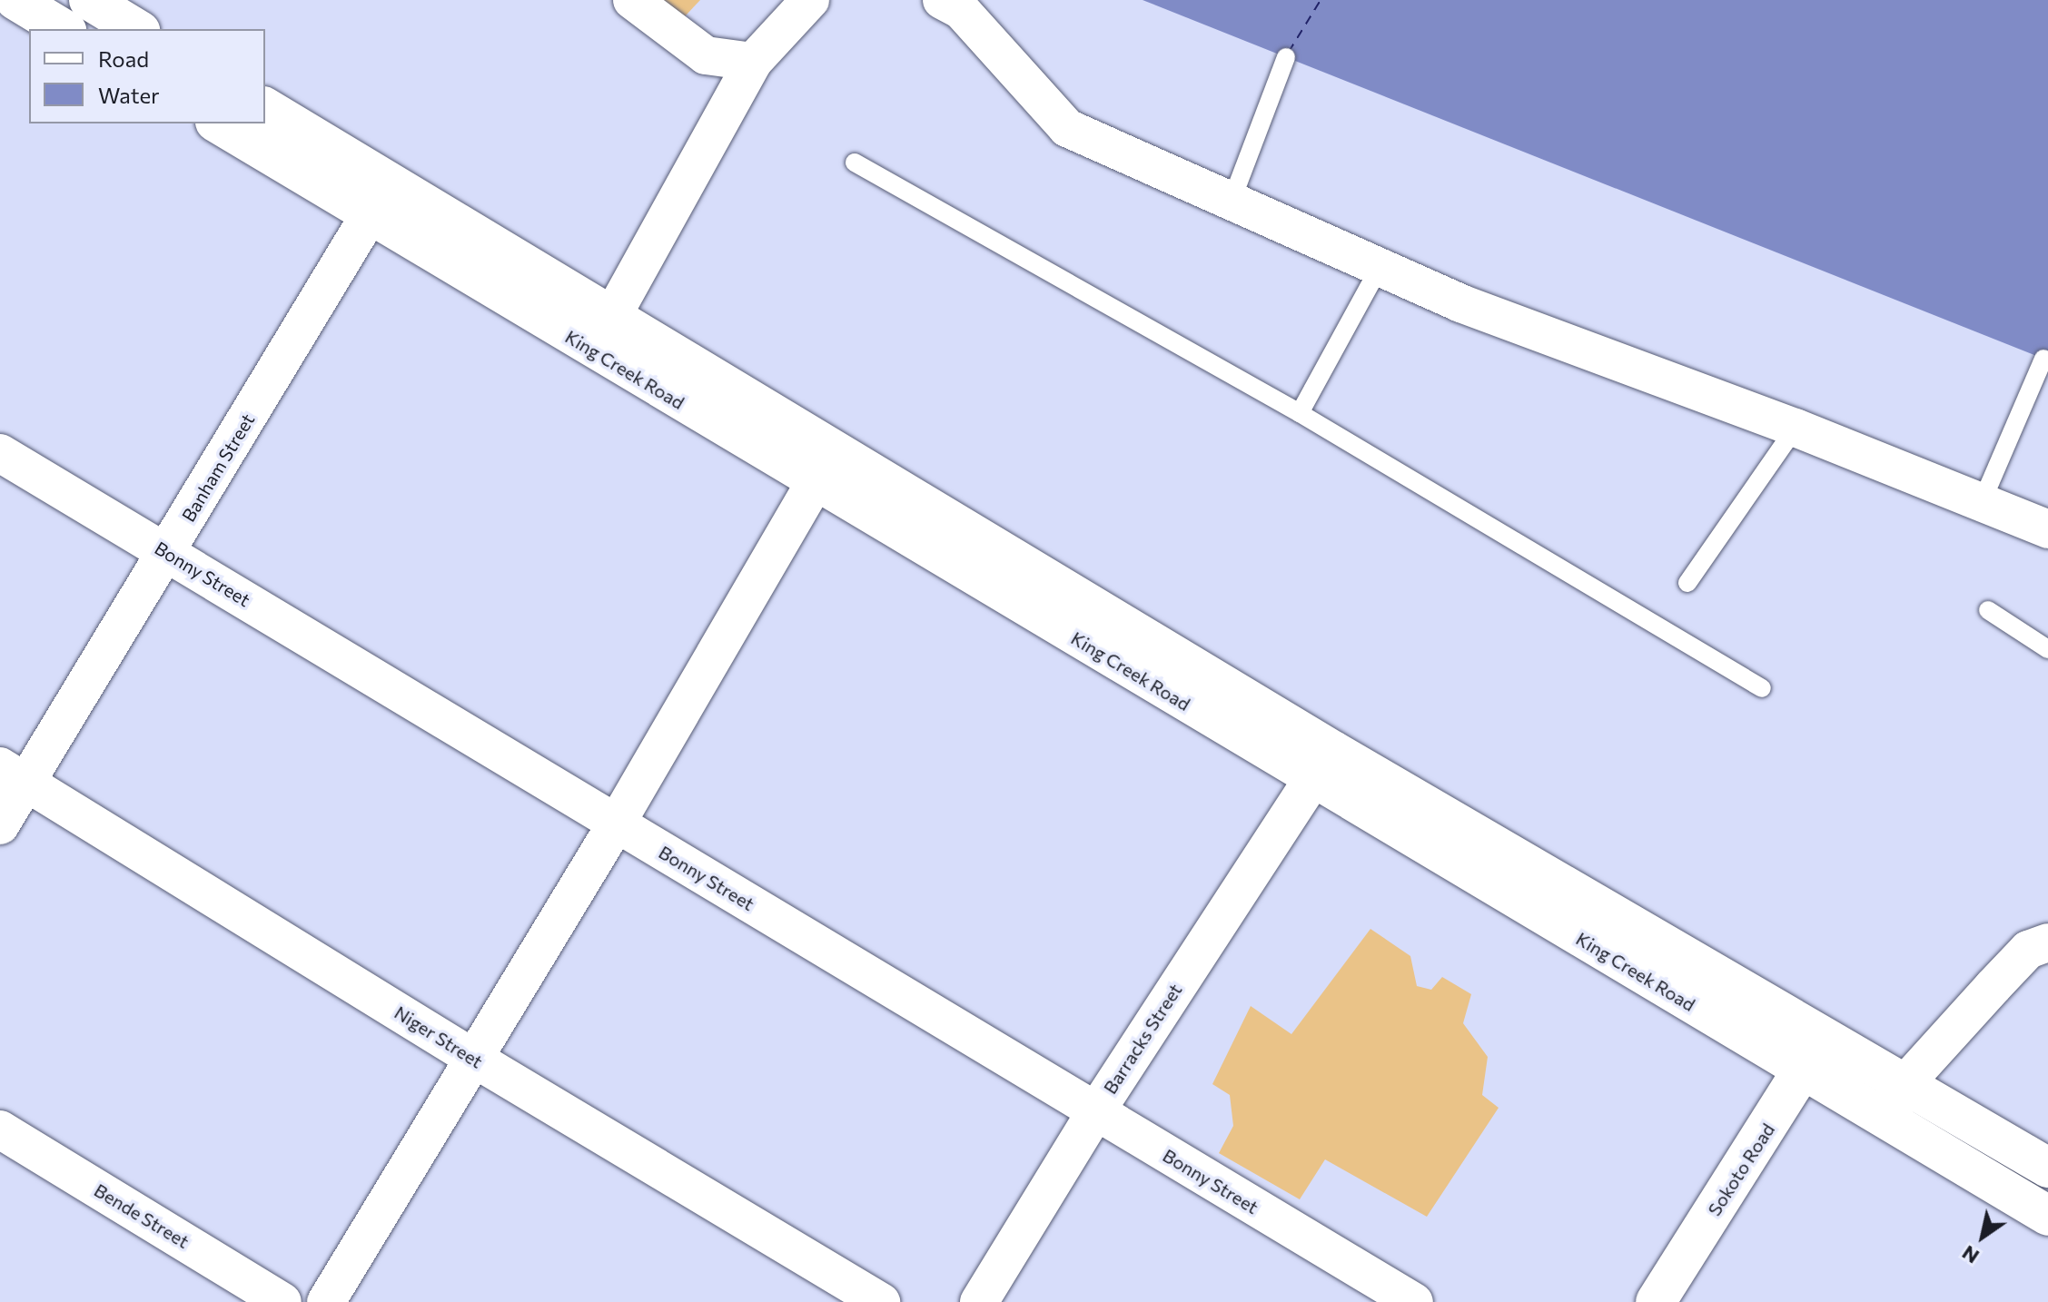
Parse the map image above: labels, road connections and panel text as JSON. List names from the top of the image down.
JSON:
{
  "streets": {
    "street": [
      "King Creek Road",
      "Banham Street",
      "Bonny Street",
      "Niger Street",
      "Barracks Street",
      "Sokoto Road",
      "Bende Street"
    ]
  },
  "crossings": [
    ["King Creek Road", "Banham Street"],
    ["King Creek Road", "Barracks Street"],
    ["King Creek Road", "Sokoto Road"],
    ["Banham Street", "Bonny Street"],
    ["Banham Street", "Niger Street"],
    ["Bonny Street", "Barracks Street"]
  ],
  "legend": ["Road", "Water"],
  "north": "bottom left"
}
